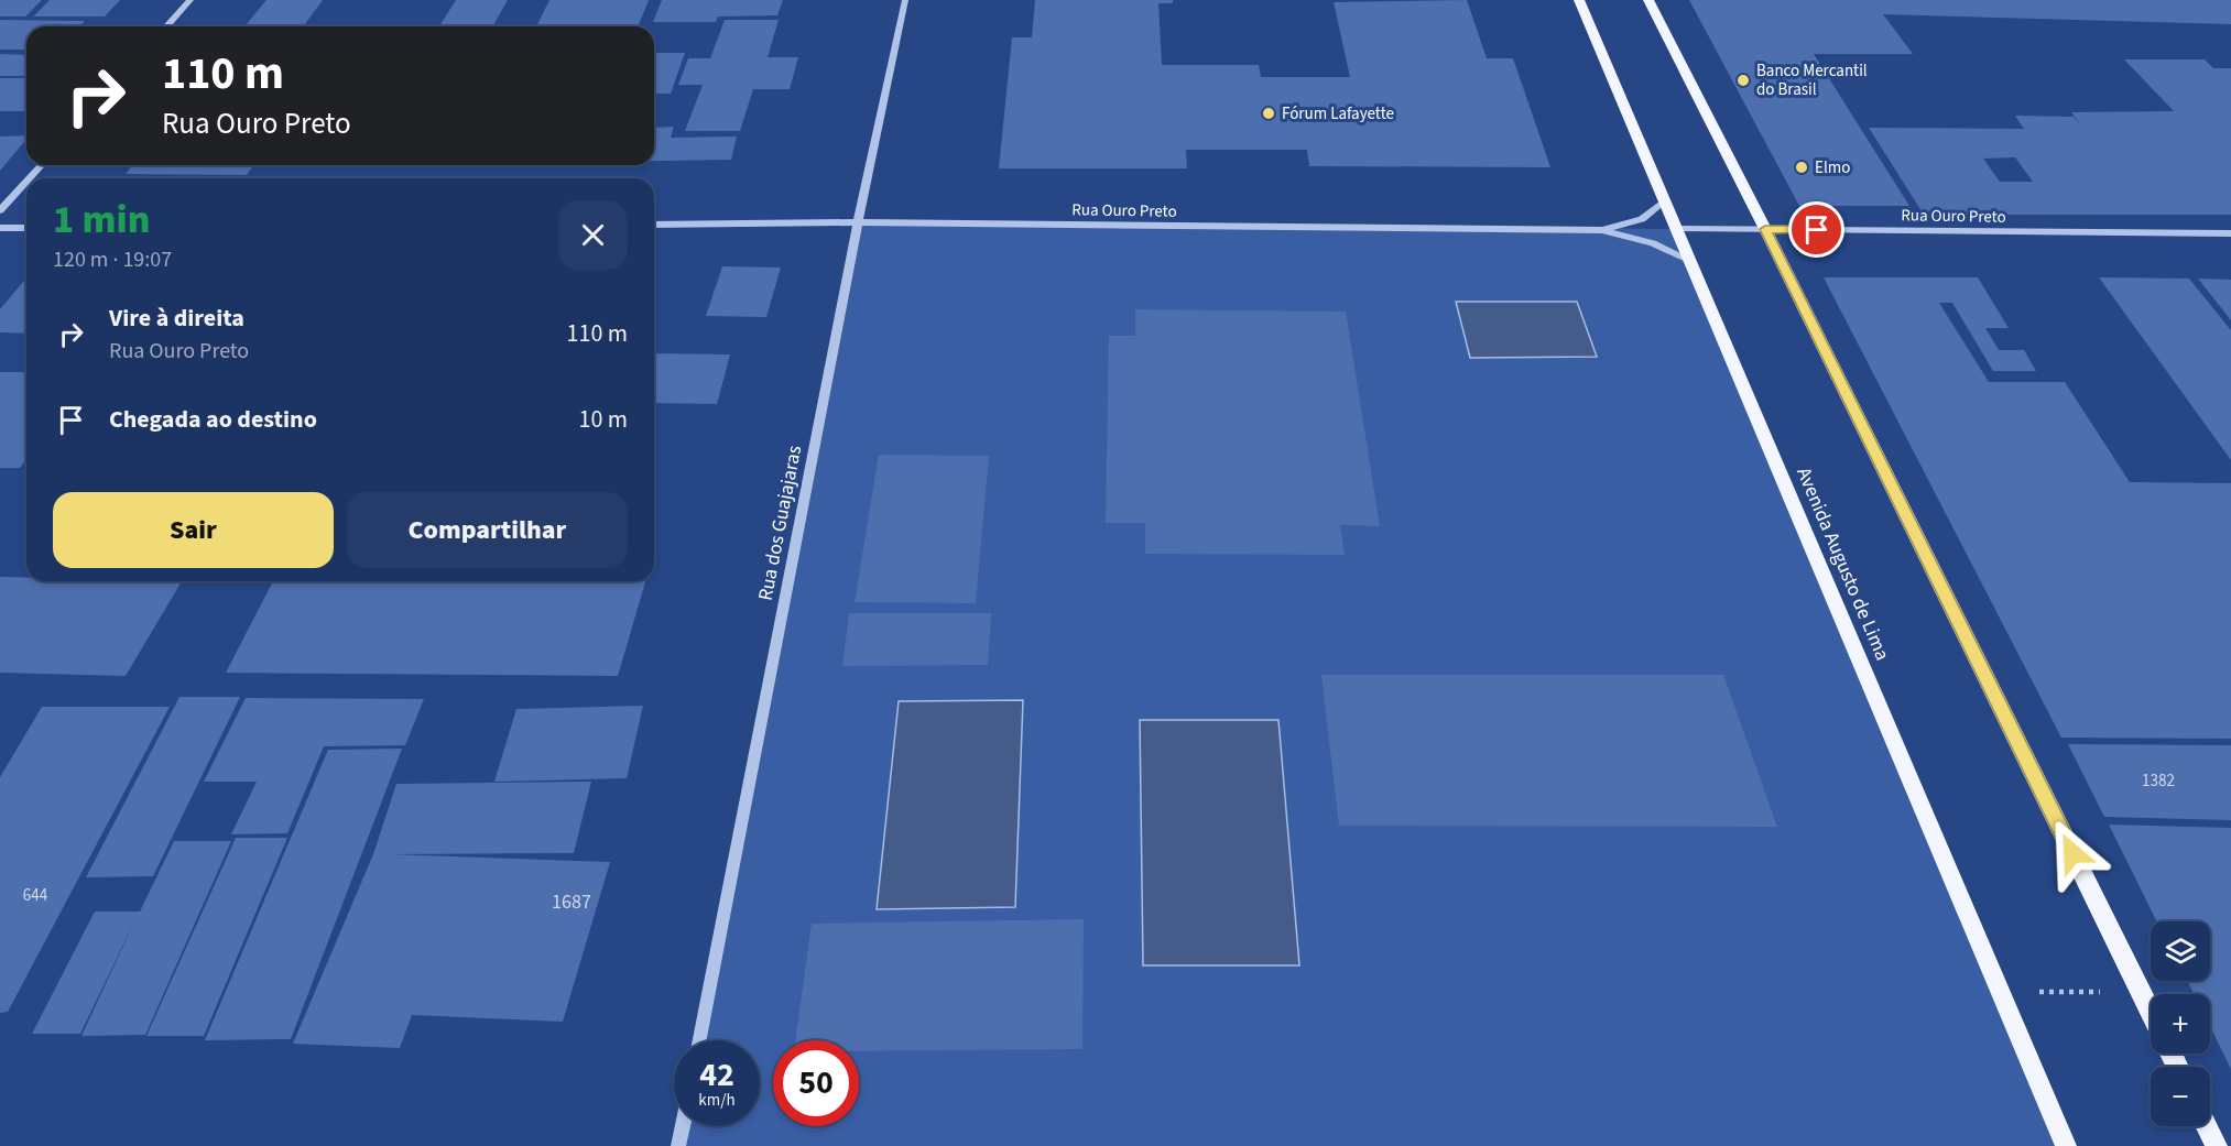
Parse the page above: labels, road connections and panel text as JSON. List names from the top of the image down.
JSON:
{
  "streets": {
    "main road": ["Avenida Augusto de Lima"],
    "street": ["Rua Ouro Preto", "Rua dos Guajajaras"]
  },
  "crossings": [
    ["Rua Ouro Preto", "Rua dos Guajajaras"],
    ["Rua Ouro Preto", "Avenida Augusto de Lima"]
  ],
  "places": ["Banco Mercantil do Brasil", "Fórum Lafayette", "Elmo"],
  "house_numbers": ["1382", "644", "1687"],
  "page": {
    "turn": ["110 m", "Rua Ouro Preto"],
    "heading": ["1 min", "120 m · 19:07"],
    "list": [
      {
        "name": "Vire à direita",
        "note": "Rua Ouro Preto",
        "value": "110 m"
      },
      {
        "name": "Chegada ao destino",
        "value": "10 m"
      }
    ],
    "buttons": ["Sair", "Compartilhar"],
    "map_buttons": ["+", "−"],
    "speed": "42 km/h",
    "limit": "50"
  }
}
